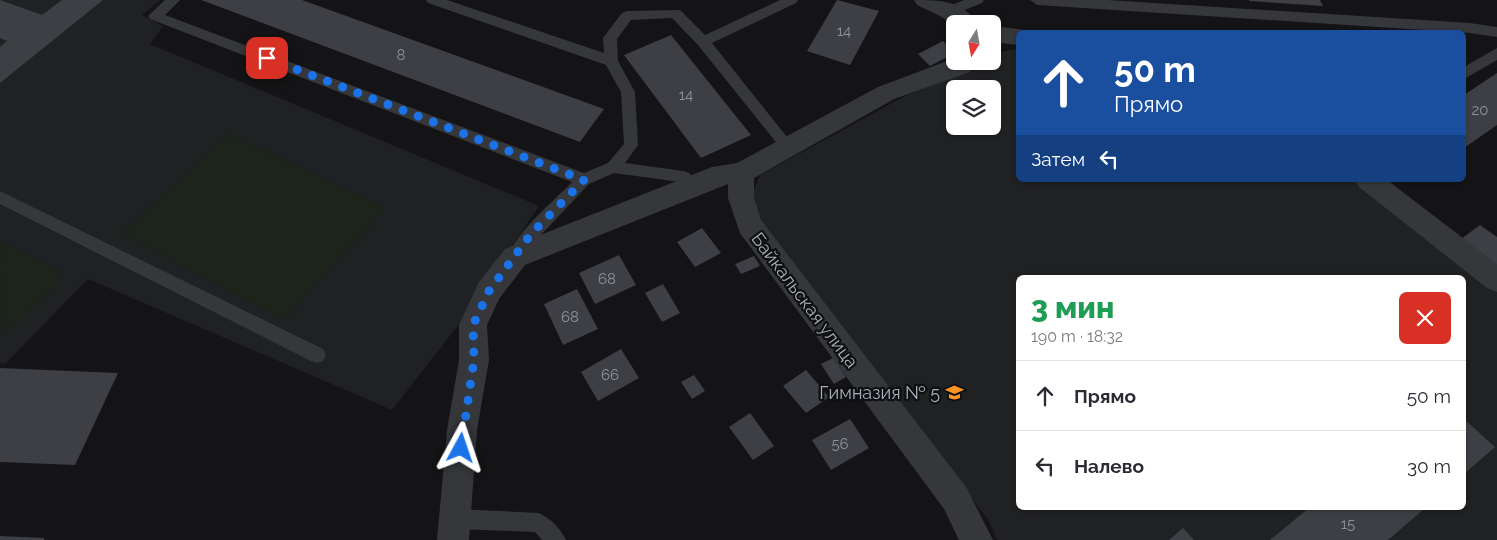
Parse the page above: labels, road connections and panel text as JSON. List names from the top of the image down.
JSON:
{
  "streets": {
    "street": ["Байкальская улица"]
  },
  "places": {
    "school or university": ["Гимназия № 5"]
  },
  "house_numbers": [
    "14",
    "8",
    "14",
    "20",
    "68",
    "68",
    "66",
    "56",
    "15"
  ],
  "north": "bottom",
  "page": {
    "turn": ["50 m", "Прямо"],
    "then": "Затем",
    "heading": ["3 мин", "190 m · 18:32"],
    "list": [
      {
        "name": "Прямо",
        "value": "50 m"
      },
      {
        "name": "Налево",
        "value": "30 m"
      }
    ]
  }
}
